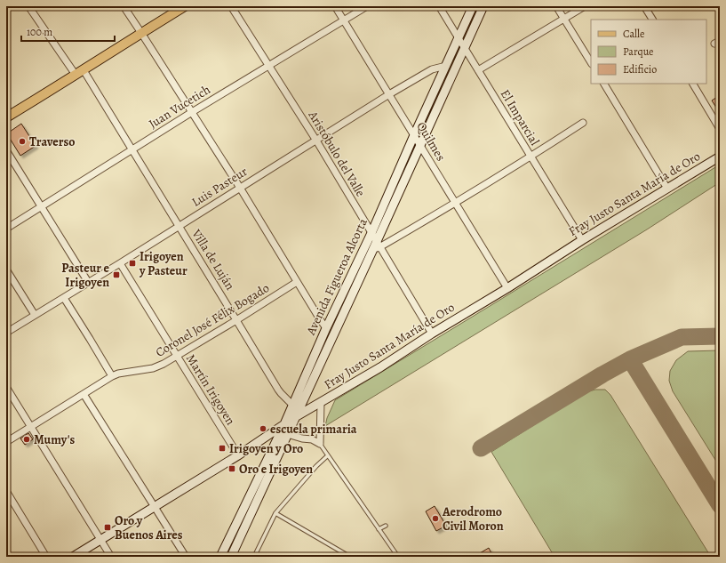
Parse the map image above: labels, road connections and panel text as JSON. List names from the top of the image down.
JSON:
{
  "streets": {
    "main road": ["Fray Justo Santa María de Oro", "Avenida Figueroa Alcorta"],
    "street": [
      "Juan Vucetich",
      "El Imparcial",
      "Quilmes",
      "Aristóbulo del Valle",
      "Luis Pasteur",
      "Villa de Luján",
      "Coronel José Félix Bogado",
      "Martín Irigoyen"
    ]
  },
  "crossings": [
    ["Juan Vucetich", "Quilmes"],
    ["Juan Vucetich", "Aristóbulo del Valle"],
    ["Juan Vucetich", "Villa de Luján"],
    ["El Imparcial", "Fray Justo Santa María de Oro"],
    ["El Imparcial", "Avenida Figueroa Alcorta"],
    ["Quilmes", "Luis Pasteur"],
    ["Quilmes", "Fray Justo Santa María de Oro"],
    ["Quilmes", "Avenida Figueroa Alcorta"],
    ["Aristóbulo del Valle", "Luis Pasteur"],
    ["Aristóbulo del Valle", "Fray Justo Santa María de Oro"],
    ["Aristóbulo del Valle", "Avenida Figueroa Alcorta"],
    ["Luis Pasteur", "Villa de Luján"],
    ["Luis Pasteur", "Avenida Figueroa Alcorta"],
    ["Luis Pasteur", "Martín Irigoyen"],
    ["Fray Justo Santa María de Oro", "Avenida Figueroa Alcorta"],
    ["Fray Justo Santa María de Oro", "Martín Irigoyen"],
    ["Villa de Luján", "Avenida Figueroa Alcorta"],
    ["Villa de Luján", "Coronel José Félix Bogado"],
    ["Coronel José Félix Bogado", "Martín Irigoyen"]
  ],
  "places": {
    "other": [
      "Traverso",
      "escuela primaria",
      "Mumy's",
      "Aerodromo Civil Moron"
    ],
    "transit": [
      "Irigoyen y Pasteur",
      "Pasteur e Irigoyen",
      "Irigoyen y Oro",
      "Oro e Irigoyen",
      "Oro y Buenos Aires"
    ]
  },
  "legend": ["Calle", "Parque", "Edificio"],
  "scale_bar": "100 m"
}
